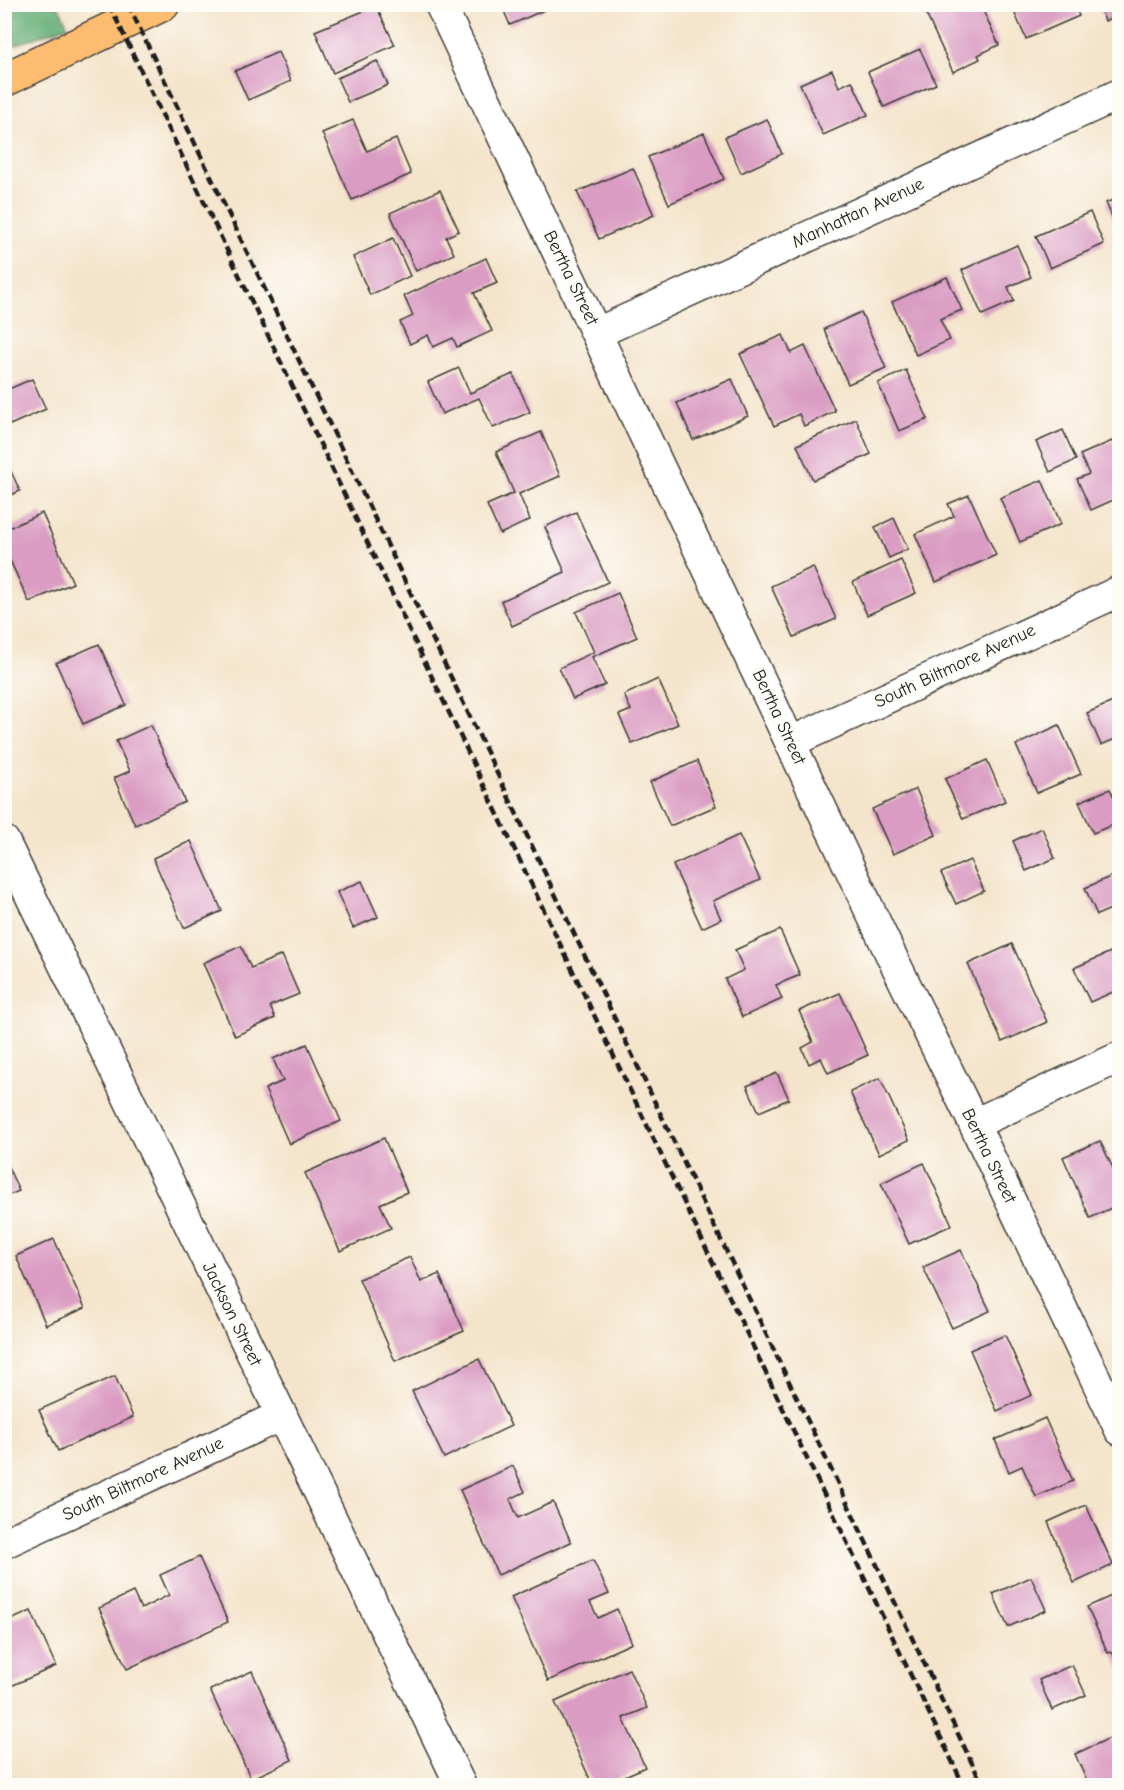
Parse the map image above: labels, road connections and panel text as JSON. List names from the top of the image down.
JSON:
{
  "streets": {
    "street": [
      "Manhattan Avenue",
      "Bertha Street",
      "South Biltmore Avenue",
      "Jackson Street"
    ]
  },
  "crossings": [
    ["Manhattan Avenue", "Bertha Street"],
    ["Bertha Street", "South Biltmore Avenue"],
    ["South Biltmore Avenue", "Jackson Street"]
  ]
}
